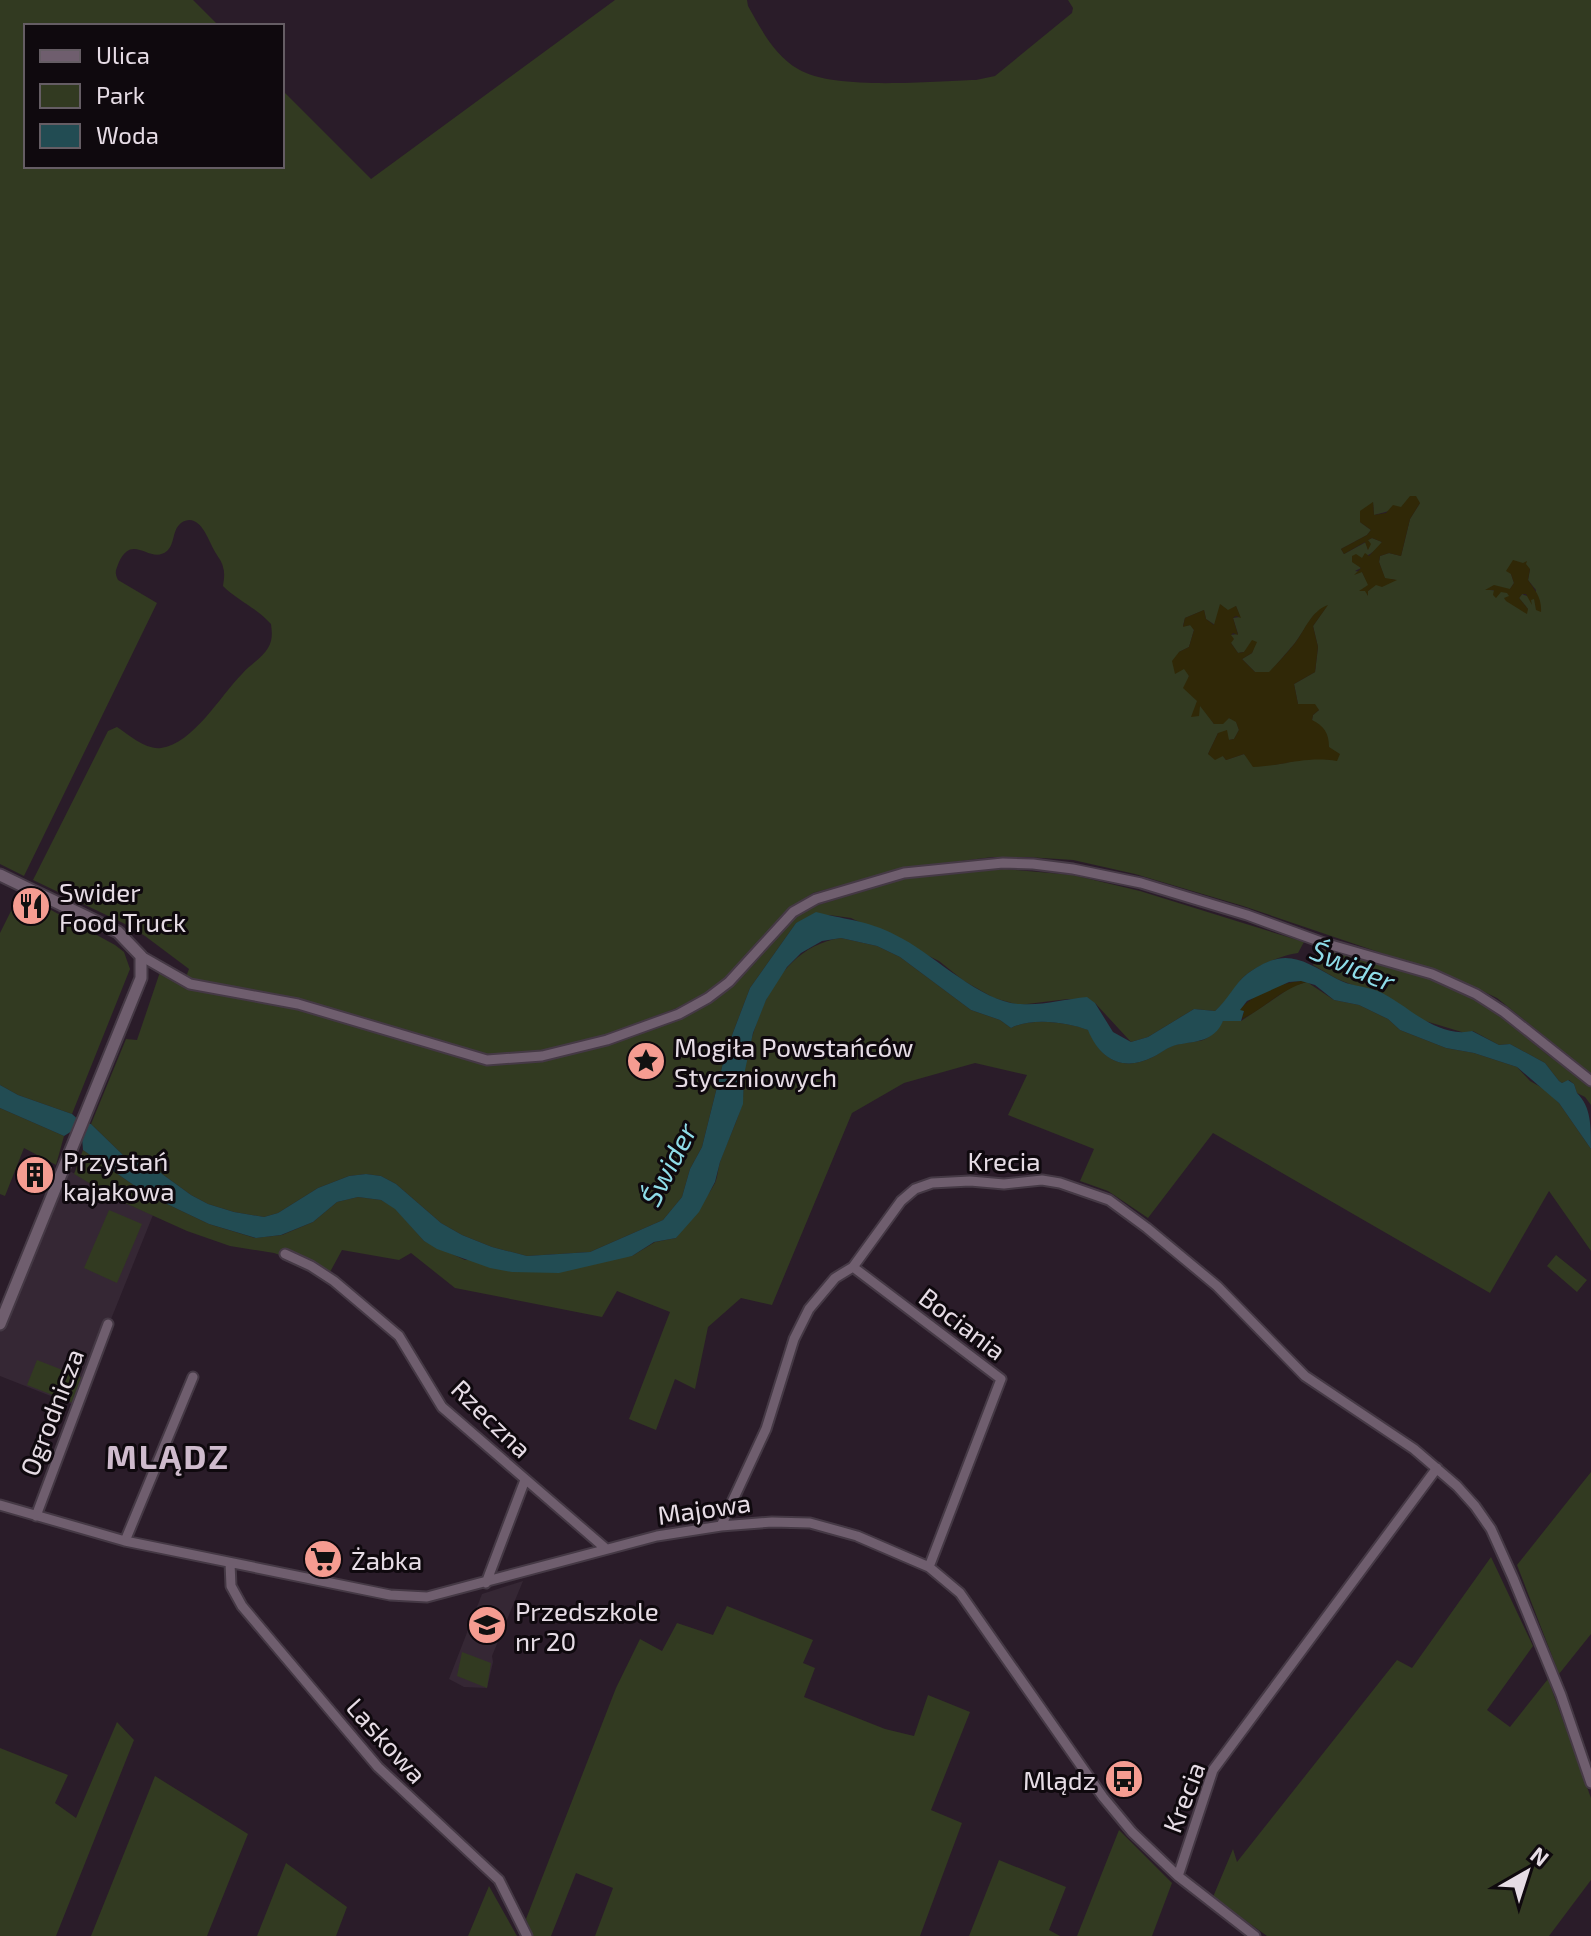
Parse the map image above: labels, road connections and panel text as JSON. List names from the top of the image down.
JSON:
{
  "streets": {
    "street": [
      "Krecia",
      "Bociania",
      "Ogrodnicza",
      "Rzeczna",
      "Majowa",
      "Laskowa"
    ]
  },
  "crossings": [
    ["Krecia", "Bociania"],
    ["Krecia", "Majowa"],
    ["Bociania", "Majowa"],
    ["Ogrodnicza", "Majowa"],
    ["Rzeczna", "Majowa"],
    ["Majowa", "Laskowa"]
  ],
  "districts": ["MLĄDZ"],
  "water": ["Świder"],
  "places": {
    "restaurant": ["Swider Food Truck"],
    "place": ["Mogiła Powstańców Styczniowych"],
    "building": ["Przystań kajakowa"],
    "supermarket": ["Żabka"],
    "school or university": ["Przedszkole nr 20"],
    "bus stop": ["Mlądz"]
  },
  "legend": ["Ulica", "Park", "Woda"],
  "north": "top right"
}
